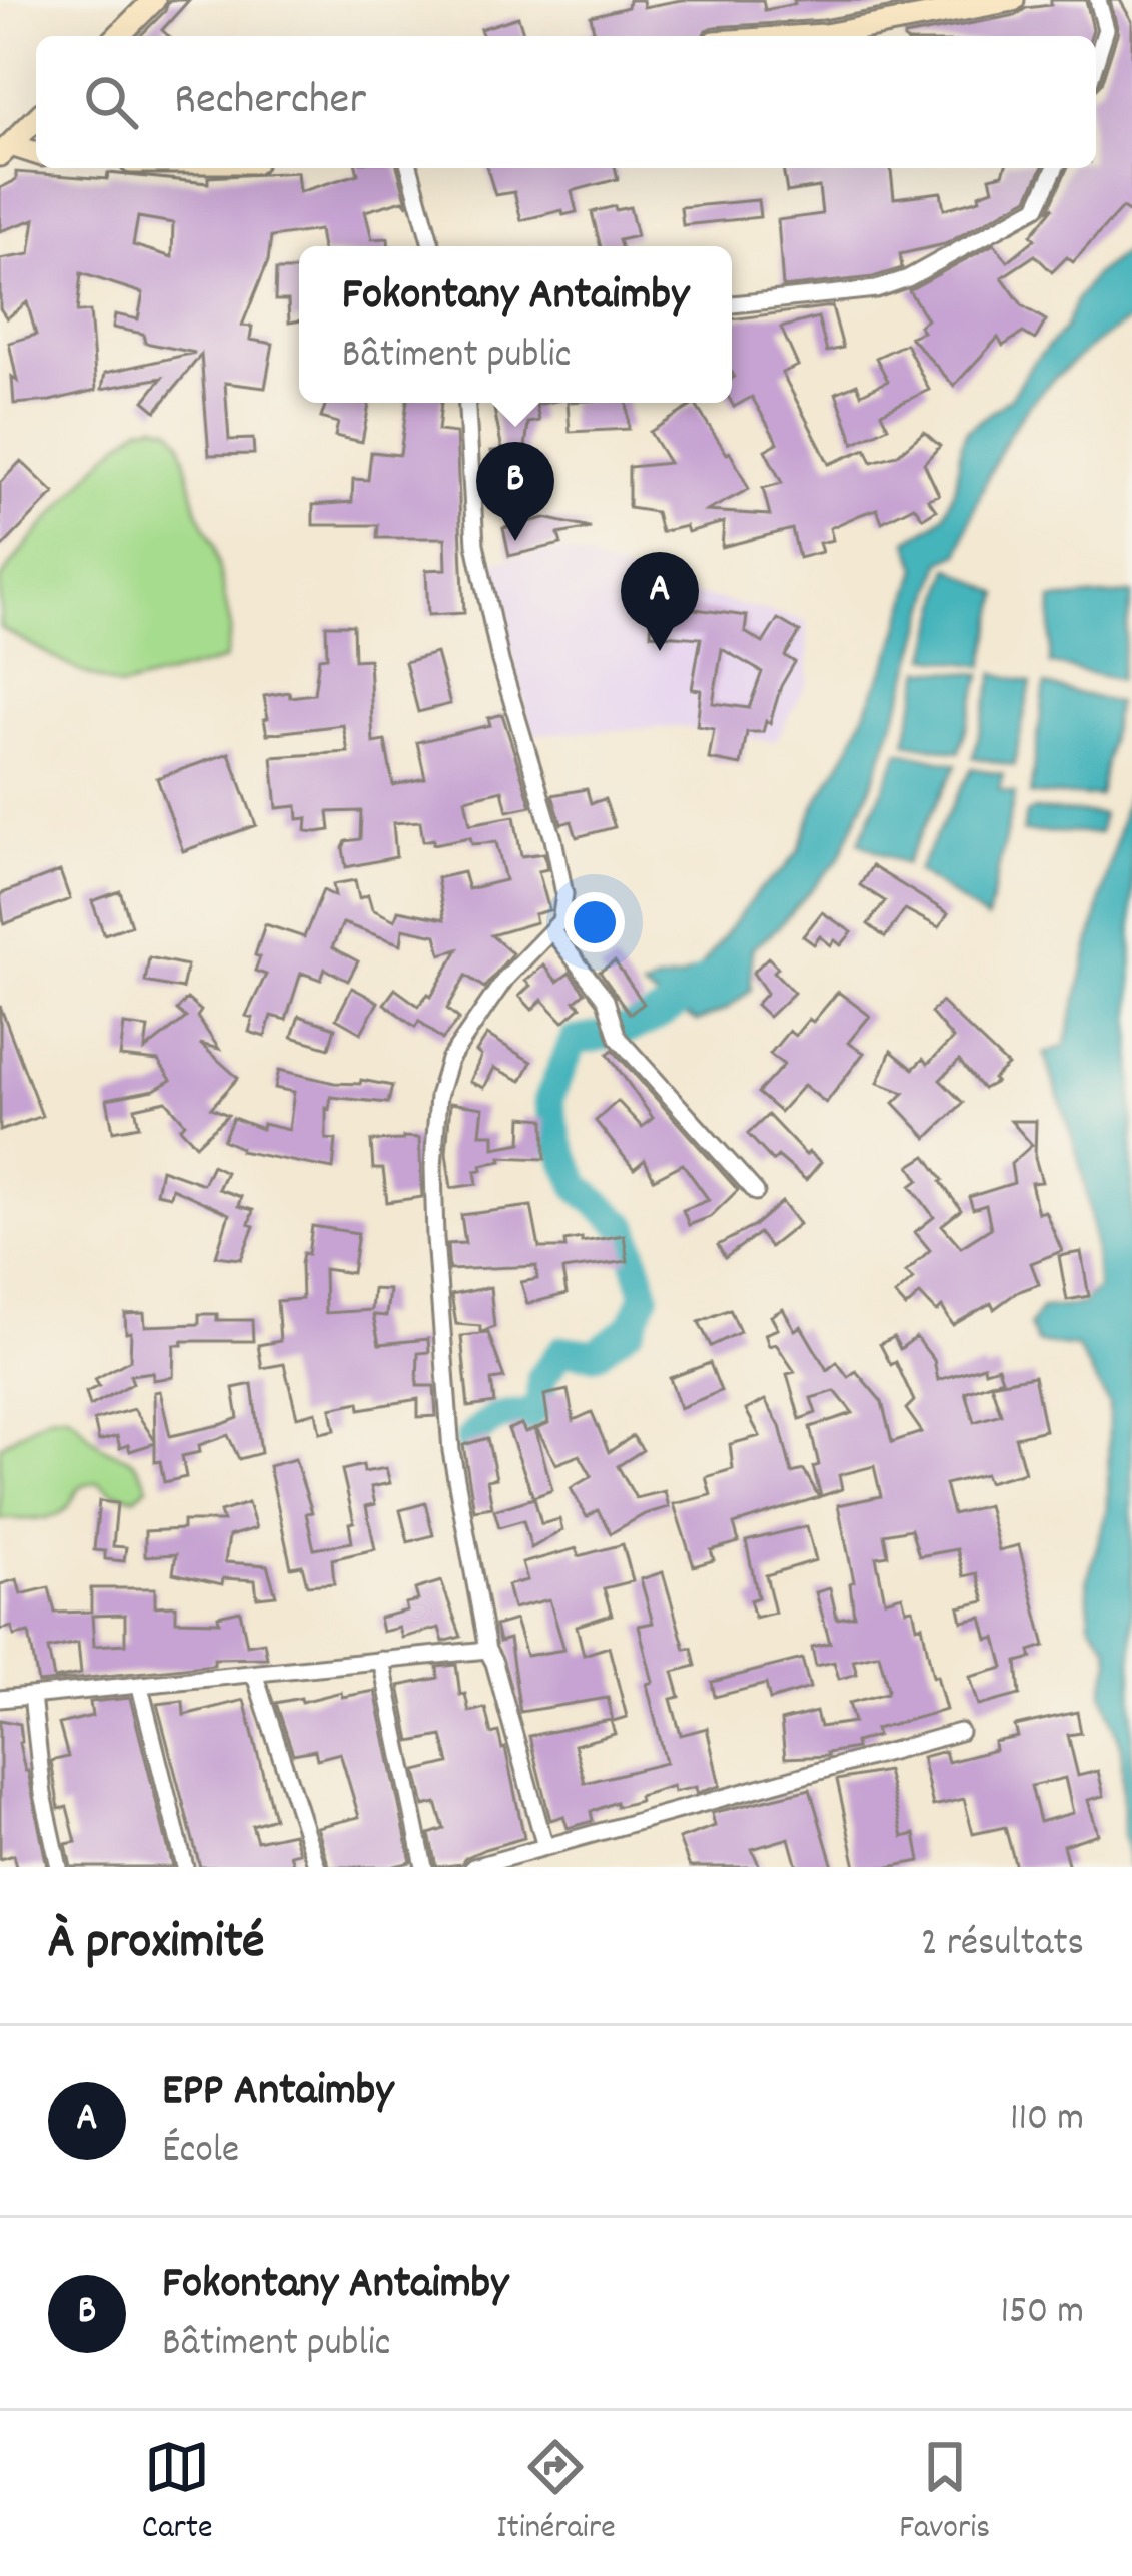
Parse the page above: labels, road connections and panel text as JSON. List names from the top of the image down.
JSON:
{
  "page": {
    "search": "Rechercher",
    "popup": ["Fokontany Antaimby", "Bâtiment public"],
    "pins": ["B", "A"],
    "heading": ["À proximité", "2 résultats"],
    "list": [
      {
        "mark": "A",
        "name": "EPP Antaimby",
        "note": "École",
        "value": "110 m"
      },
      {
        "mark": "B",
        "name": "Fokontany Antaimby",
        "note": "Bâtiment public",
        "value": "150 m"
      }
    ],
    "nav": ["Carte", "Itinéraire", "Favoris"]
  }
}
